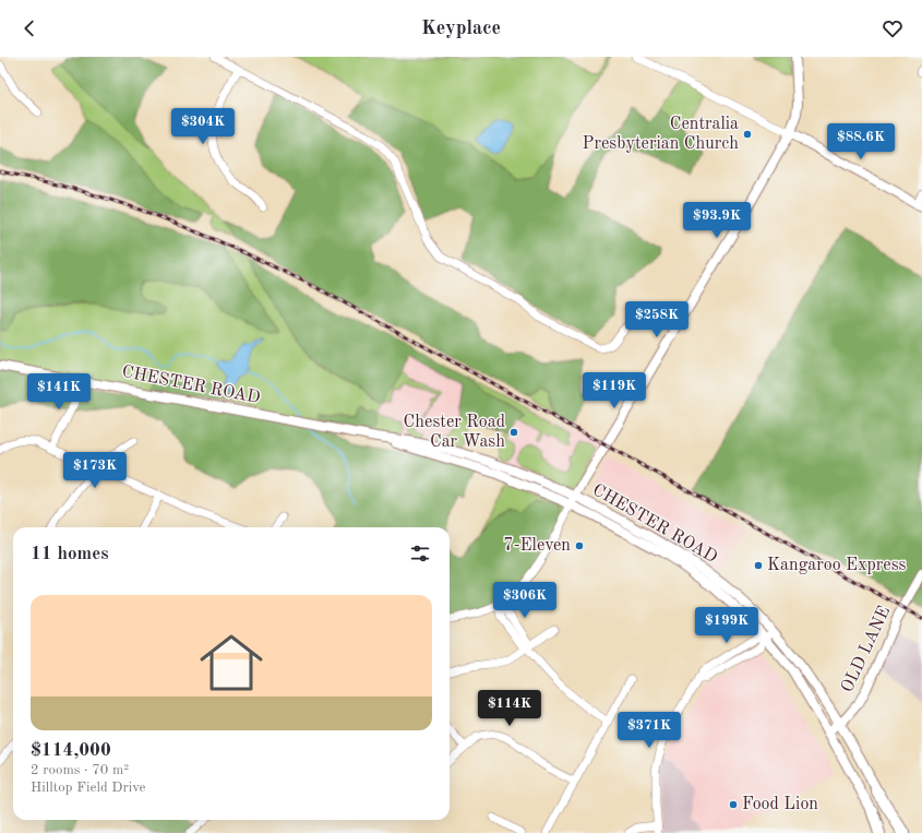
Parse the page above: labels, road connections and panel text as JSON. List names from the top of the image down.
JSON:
{
  "streets": {
    "main road": ["CHESTER ROAD", "OLD LANE"]
  },
  "crossings": [
    ["CHESTER ROAD", "OLD LANE"]
  ],
  "places": [
    "Centralia Presbyterian Church",
    "Chester Road Car Wash",
    "7-Eleven",
    "Kangaroo Express",
    "Food Lion"
  ],
  "page": {
    "header": "Keyplace",
    "price": [
      "$304K",
      "$88.6K",
      "$93.9K",
      "$258K",
      "$119K",
      "$141K",
      "$173K",
      "$306K",
      "$199K",
      "$114K",
      "$371K"
    ],
    "heading": "11 homes",
    "list": [
      {
        "name": "$114,000",
        "note": "2 rooms · 70 m² · Hilltop Field Drive"
      }
    ]
  }
}
